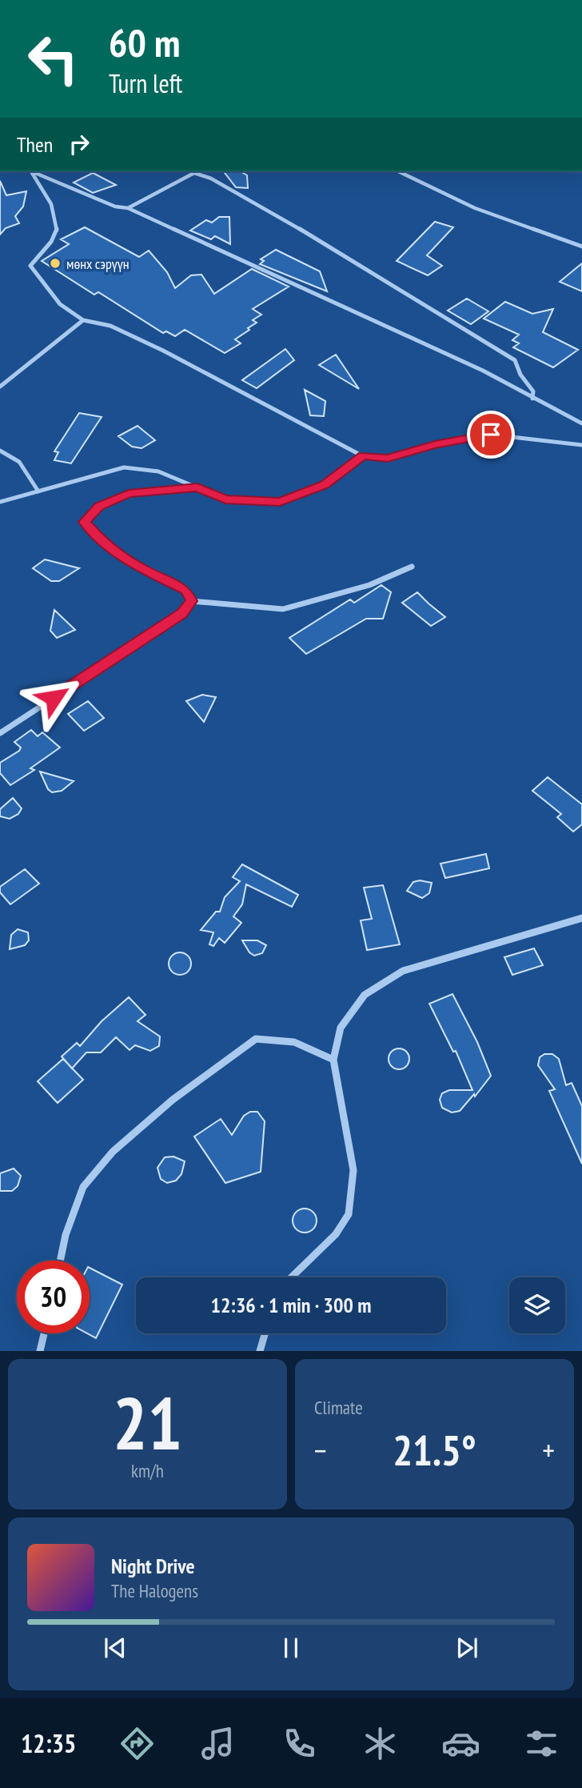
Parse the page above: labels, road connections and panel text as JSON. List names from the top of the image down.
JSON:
{
  "places": ["мөнх сэрүүн"],
  "page": {
    "turn": ["60 m", "Turn left"],
    "then": "Then",
    "limit": "30",
    "trip": "12:36 · 1 min · 300 m",
    "tile": [
      ["21", "km/h"],
      "Climate"
    ],
    "heat": ["−", "21.5°", "+"],
    "song": ["Night Drive", "The Halogens"],
    "tabs": "12:35"
  }
}
